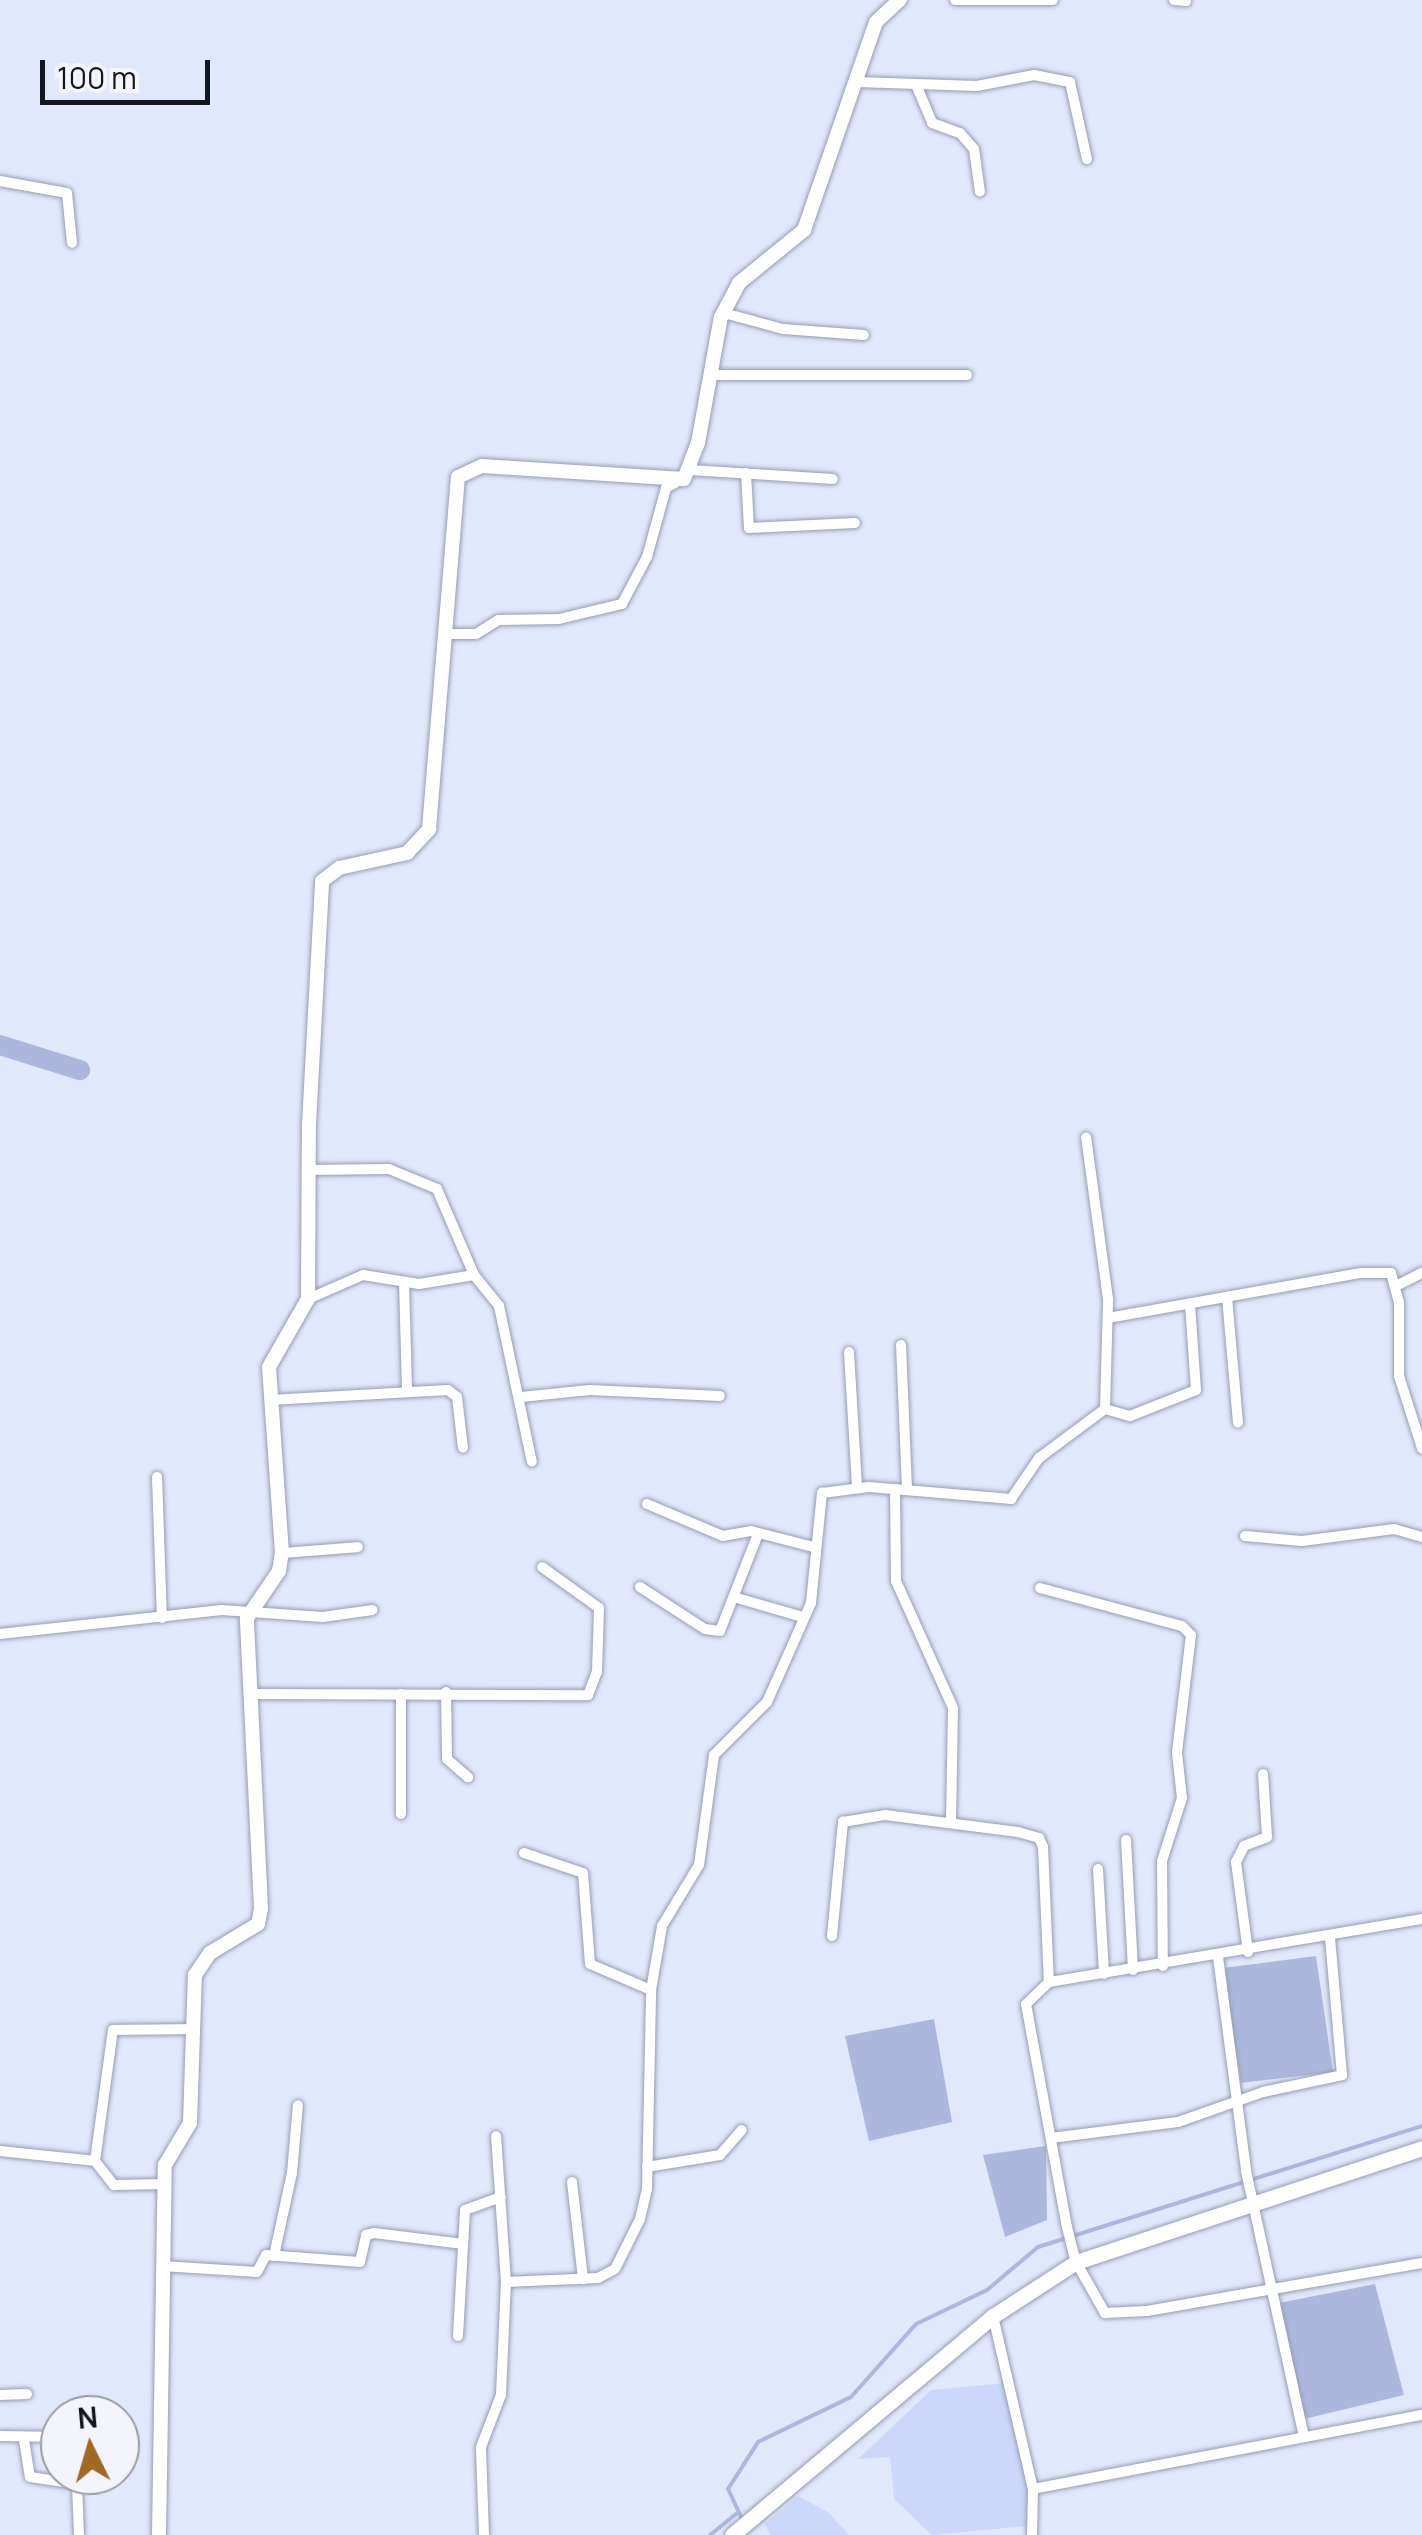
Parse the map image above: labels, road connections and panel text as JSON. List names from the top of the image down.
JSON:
{
  "scale_bar": "100 m",
  "north": "top"
}
